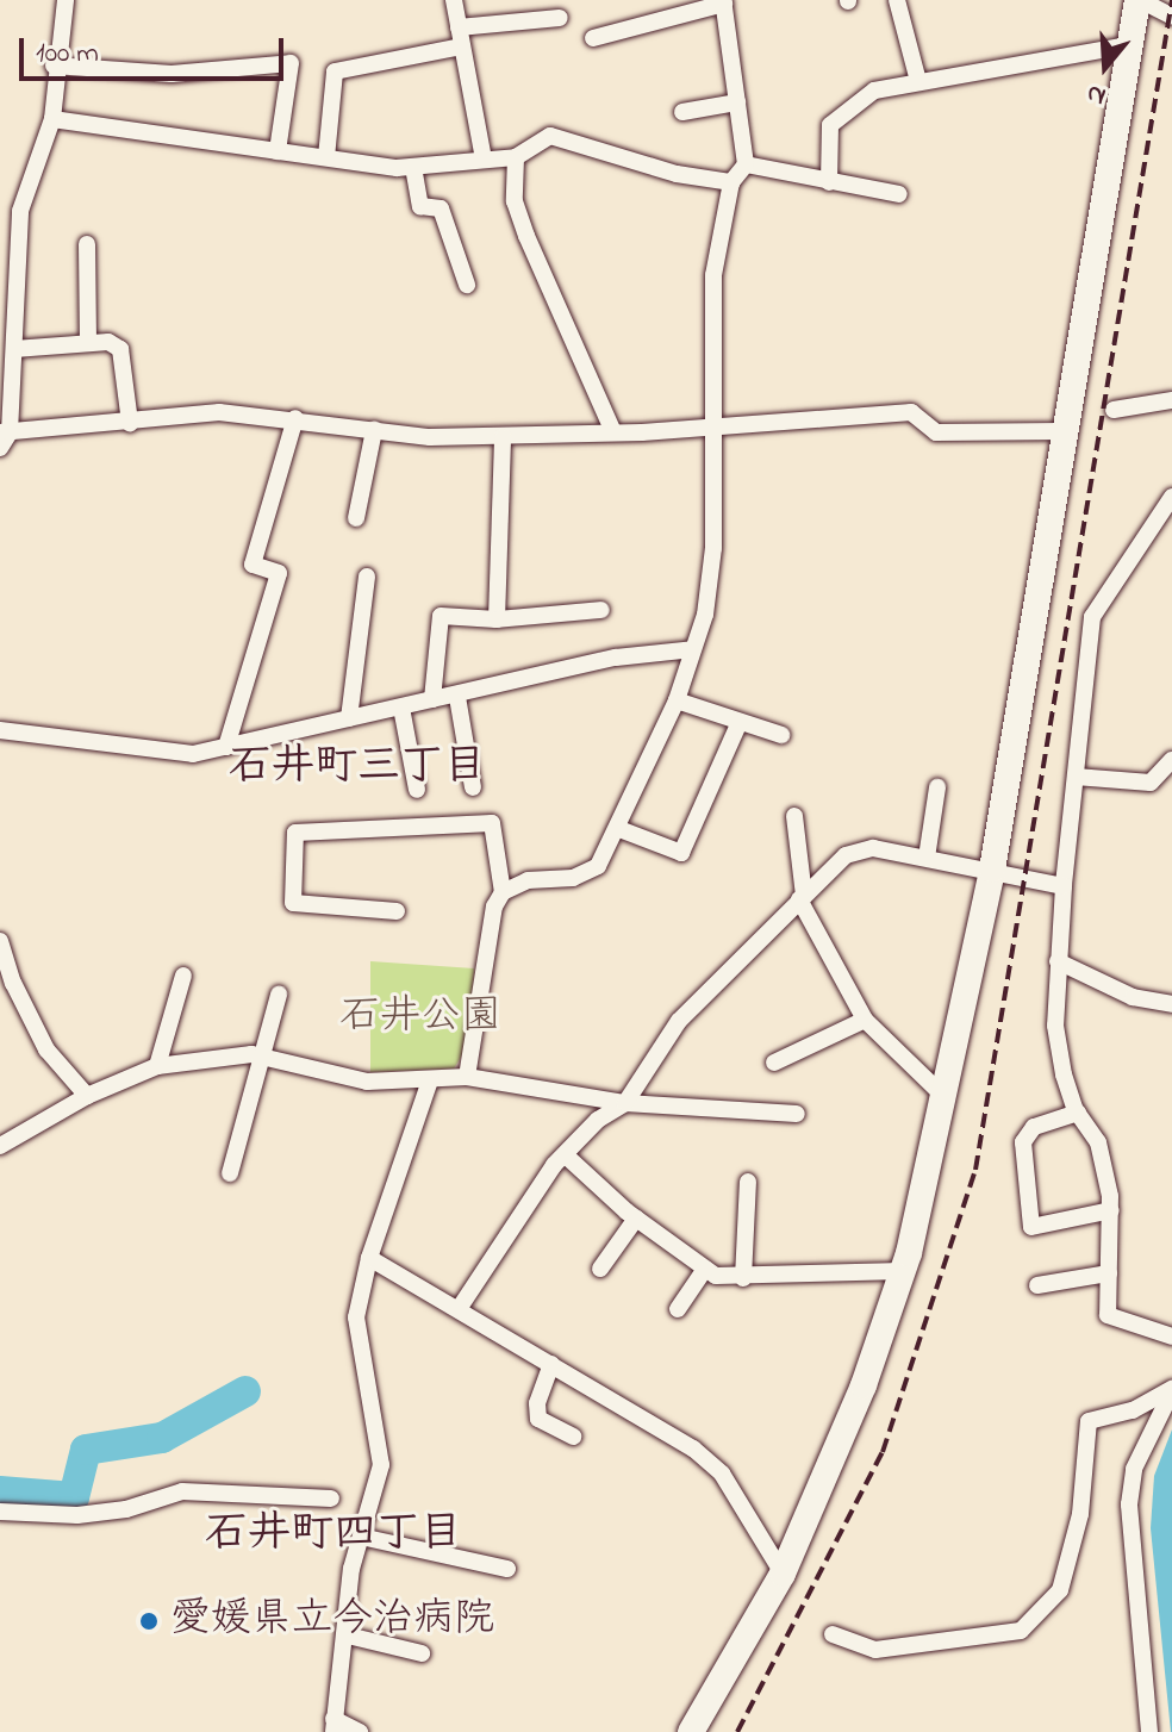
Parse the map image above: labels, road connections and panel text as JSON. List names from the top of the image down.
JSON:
{
  "districts": ["石井町三丁目", "石井町四丁目"],
  "parks": ["石井公園"],
  "places": ["愛媛県立今治病院"],
  "scale_bar": "100 m",
  "north": "bottom"
}
